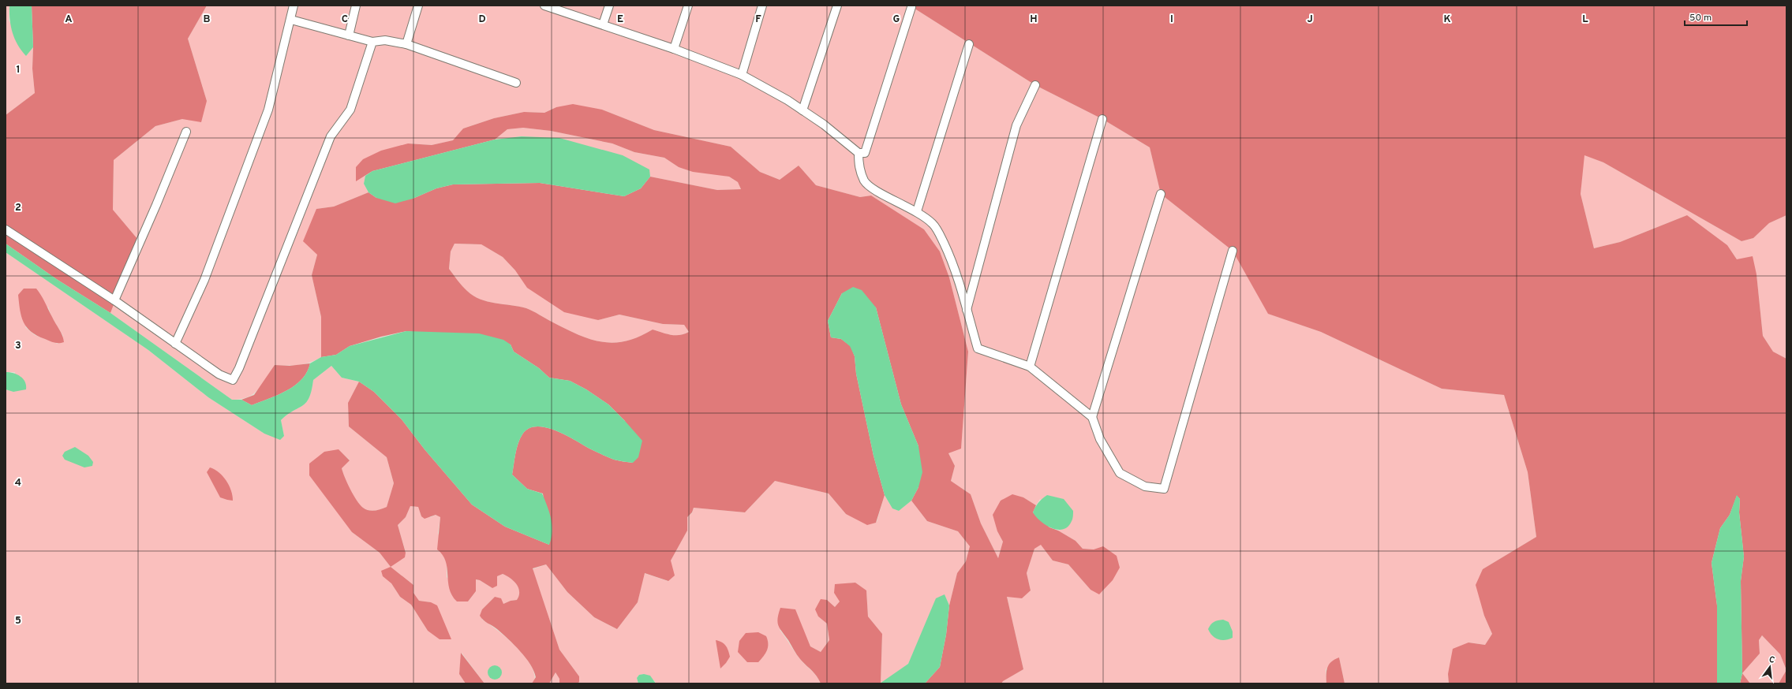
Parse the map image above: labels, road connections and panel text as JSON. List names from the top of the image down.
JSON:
{
  "scale_bar": "50 m",
  "north": "top",
  "grid": {
    "columns": [
      "A",
      "B",
      "C",
      "D",
      "E",
      "F",
      "G",
      "H",
      "I",
      "J",
      "K",
      "L"
    ],
    "rows": [
      "1",
      "2",
      "3",
      "4",
      "5"
    ]
  }
}
